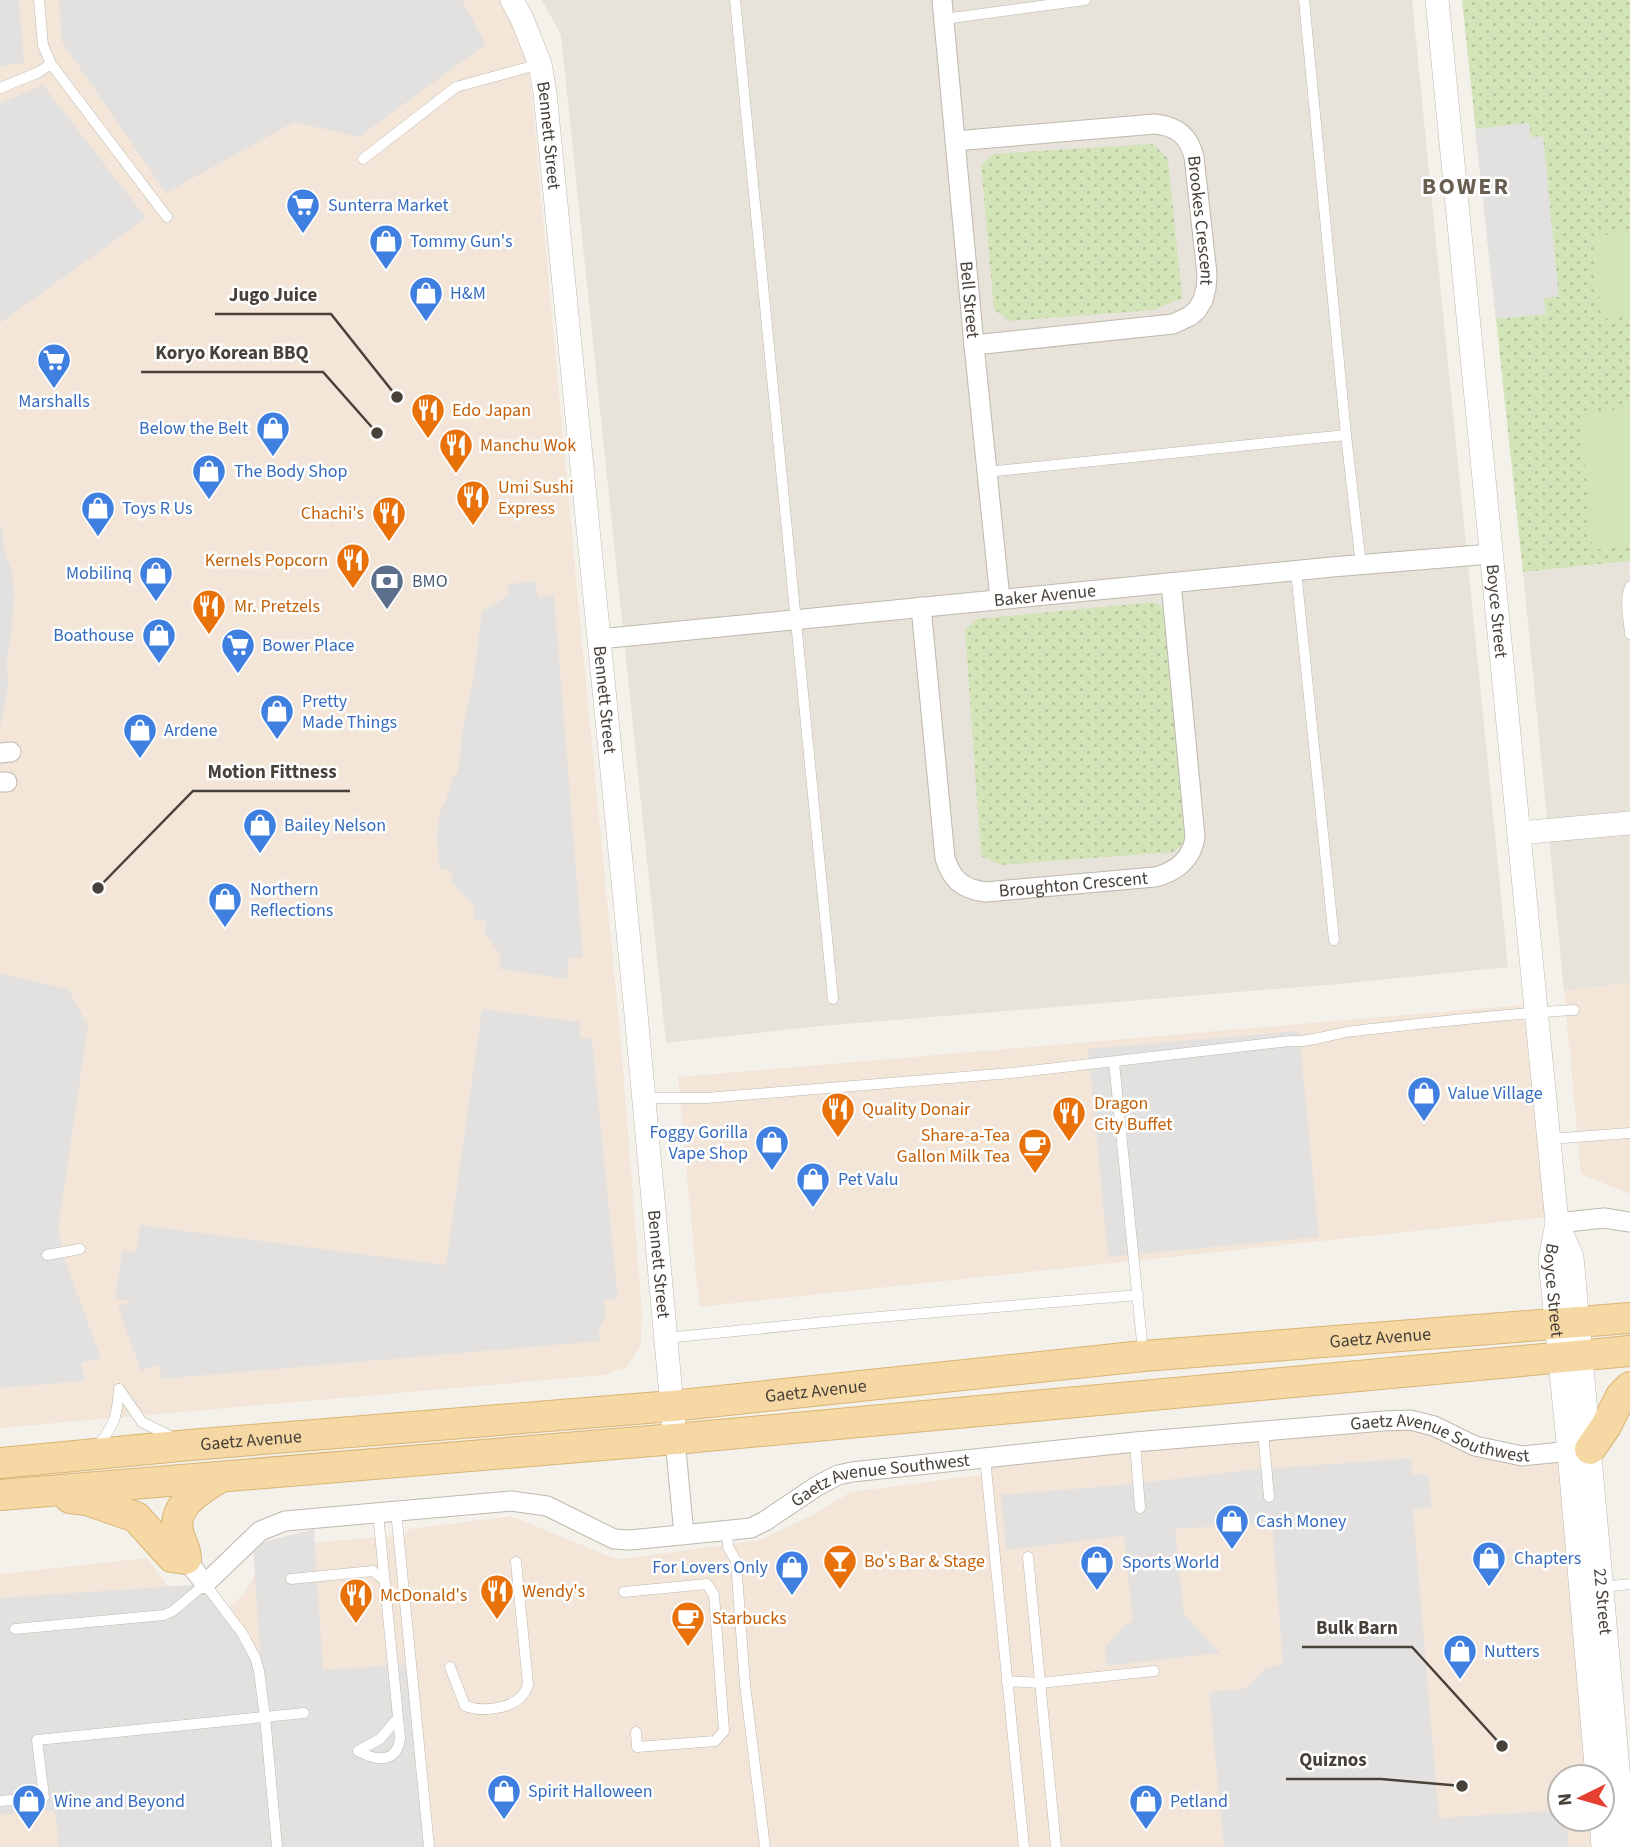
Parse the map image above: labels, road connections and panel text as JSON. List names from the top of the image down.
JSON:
{
  "streets": {
    "main road": ["Gaetz Avenue"],
    "street": [
      "Bennett Street",
      "Brookes Crescent",
      "Bell Street",
      "Baker Avenue",
      "Boyce Street",
      "Broughton Crescent",
      "Gaetz Avenue Southwest",
      "22 Street"
    ]
  },
  "crossings": [
    ["Bennett Street", "Baker Avenue"],
    ["Bennett Street", "Gaetz Avenue"],
    ["Brookes Crescent", "Bell Street"],
    ["Bell Street", "Baker Avenue"],
    ["Baker Avenue", "Boyce Street"],
    ["Baker Avenue", "Broughton Crescent"],
    ["Boyce Street", "Gaetz Avenue"],
    ["Boyce Street", "22 Street"],
    ["Gaetz Avenue", "22 Street"],
    ["Gaetz Avenue Southwest", "22 Street"]
  ],
  "districts": ["BOWER"],
  "places": {
    "supermarket": ["Sunterra Market", "Marshalls", "Bower Place"],
    "shop": [
      "Tommy Gun's",
      "H&M",
      "Below the Belt",
      "The Body Shop",
      "Toys R Us",
      "Mobilinq",
      "Boathouse",
      "Pretty Made Things",
      "Ardene",
      "Bailey Nelson",
      "Northern Reflections",
      "Value Village",
      "Foggy Gorilla Vape Shop",
      "Pet Valu",
      "Cash Money",
      "Chapters",
      "Sports World",
      "For Lovers Only",
      "Nutters",
      "Spirit Halloween",
      "Wine and Beyond",
      "Petland"
    ],
    "other": [
      "Jugo Juice",
      "Koryo Korean BBQ",
      "Motion Fittness",
      "Bulk Barn",
      "Quiznos"
    ],
    "restaurant": [
      "Edo Japan",
      "Manchu Wok",
      "Umi Sushi Express",
      "Chachi's",
      "Kernels Popcorn",
      "Mr. Pretzels",
      "Quality Donair",
      "Dragon City Buffet",
      "Wendy's",
      "McDonald's"
    ],
    "bank": ["BMO"],
    "cafe": ["Share-a-Tea Gallon Milk Tea", "Starbucks"],
    "bar": ["Bo's Bar & Stage"]
  },
  "north": "left"
}
